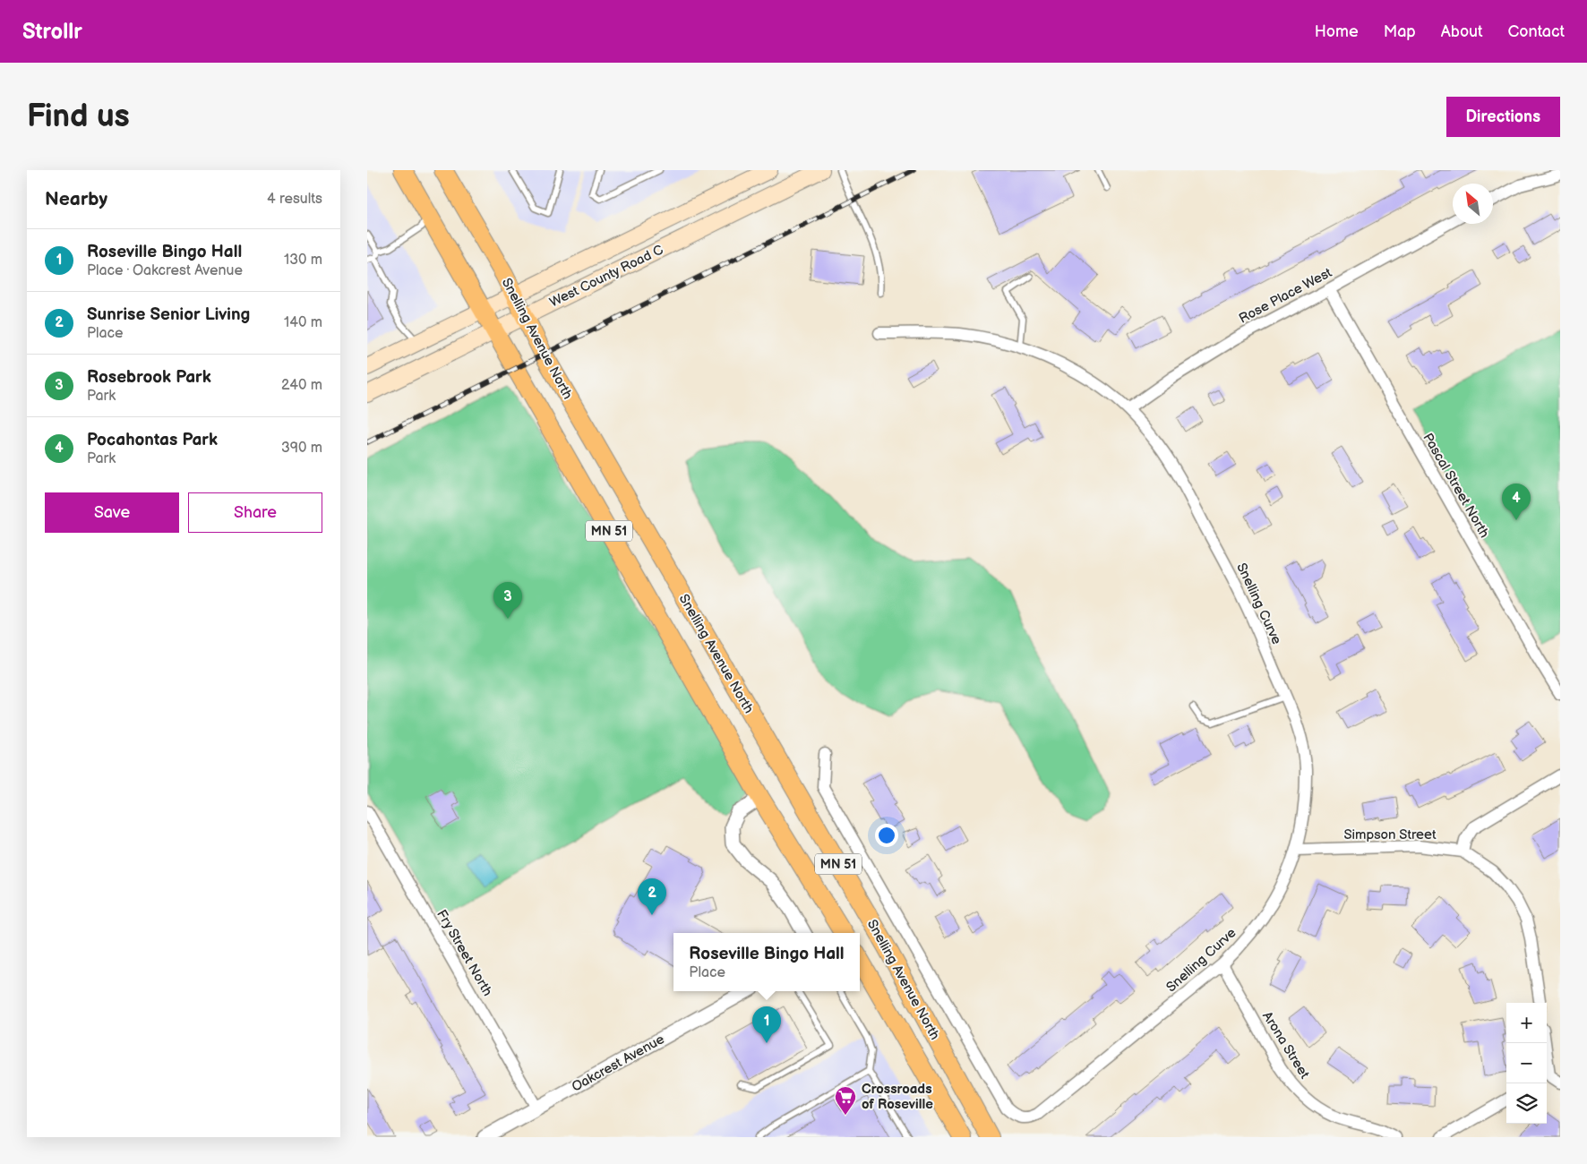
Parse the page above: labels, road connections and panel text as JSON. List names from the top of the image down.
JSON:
{
  "streets": {
    "highway": ["Snelling Avenue North", "MN 51"],
    "main road": ["West County Road C"],
    "street": [
      "Rose Place West",
      "Pascal Street North",
      "Snelling Curve",
      "Simpson Street",
      "Fry Street North",
      "Arona Street",
      "Oakcrest Avenue"
    ]
  },
  "crossings": [
    ["West County Road C", "Snelling Avenue North"],
    ["West County Road C", "MN 51"],
    ["Rose Place West", "Pascal Street North"],
    ["Rose Place West", "Snelling Curve"],
    ["Snelling Curve", "Simpson Street"],
    ["Snelling Curve", "Arona Street"],
    ["Fry Street North", "Oakcrest Avenue"]
  ],
  "places": {
    "supermarket": ["Crossroads of Roseville"]
  },
  "north": "top left",
  "page": {
    "header": "Strollr",
    "nav": [
      "Home",
      "Map",
      "About",
      "Contact"
    ],
    "buttons": [
      "Directions",
      ["Save", "Share"]
    ],
    "title": "Find us",
    "heading": ["Nearby", "4 results"],
    "list": [
      {
        "mark": "1",
        "name": "Roseville Bingo Hall",
        "note": "Place · Oakcrest Avenue",
        "value": "130 m"
      },
      {
        "mark": "2",
        "name": "Sunrise Senior Living",
        "note": "Place",
        "value": "140 m"
      },
      {
        "mark": "3",
        "name": "Rosebrook Park",
        "note": "Park",
        "value": "240 m"
      },
      {
        "mark": "4",
        "name": "Pocahontas Park",
        "note": "Park",
        "value": "390 m"
      }
    ],
    "pins": [
      "4",
      "3",
      "2",
      "1"
    ],
    "popup": ["Roseville Bingo Hall", "Place"],
    "map_buttons": ["+", "−"]
  }
}
